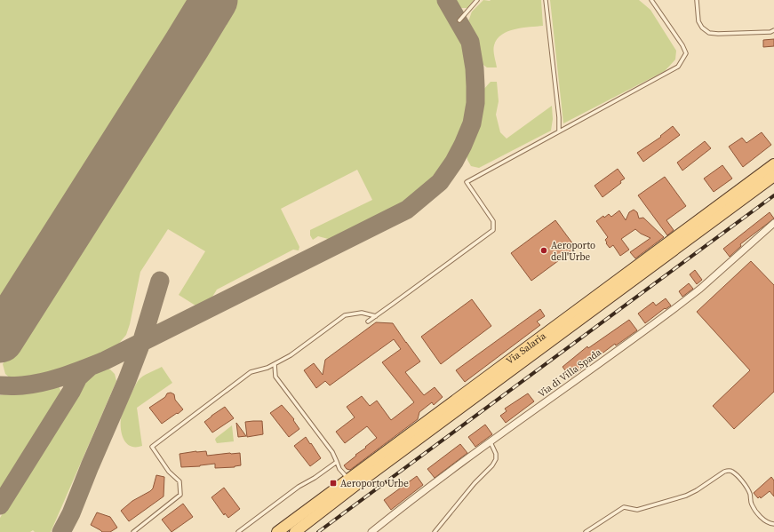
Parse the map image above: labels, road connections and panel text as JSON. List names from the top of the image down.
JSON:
{
  "streets": {
    "main road": ["Via Salaria"],
    "street": ["Via di Villa Spada"]
  },
  "places": {
    "other": ["Aeroporto dell'Urbe"],
    "transit": ["Aeroporto Urbe"]
  }
}
